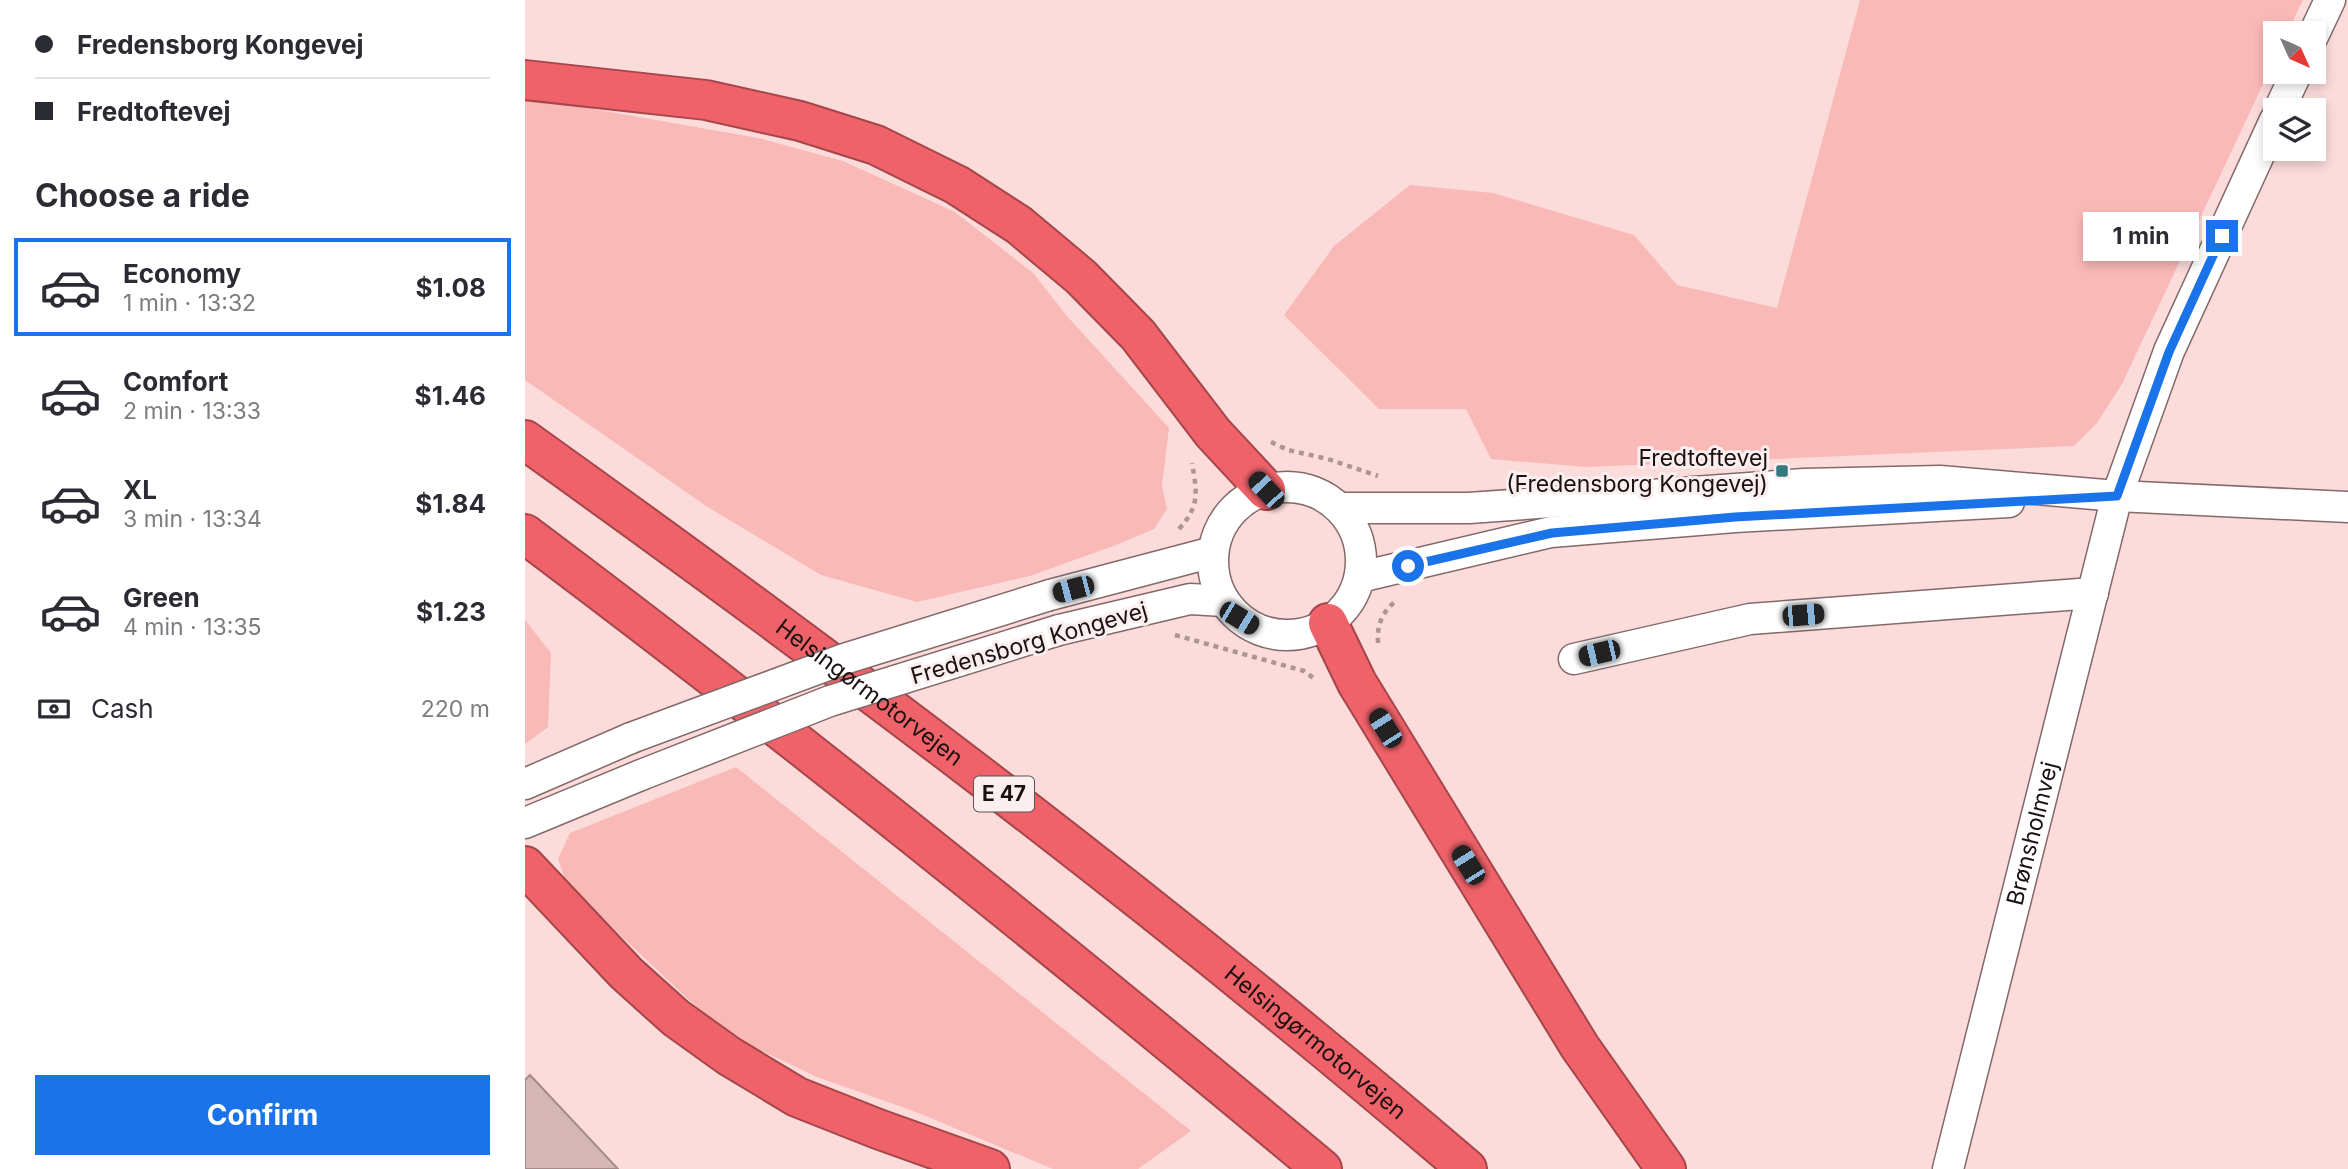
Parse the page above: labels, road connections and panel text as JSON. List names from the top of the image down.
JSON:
{
  "streets": {
    "highway": ["Helsingørmotorvejen", "E 47"],
    "street": ["Fredensborg Kongevej", "Brønsholmvej"]
  },
  "places": {
    "transit": ["Fredtoftevej (Fredensborg Kongevej)"]
  },
  "north": "bottom right",
  "page": {
    "banner": ["Fredensborg Kongevej", "Fredtoftevej"],
    "heading": "Choose a ride",
    "bubble": "1 min",
    "list": [
      {
        "name": "Economy",
        "note": "1 min · 13:32",
        "value": "$1.08"
      },
      {
        "name": "Comfort",
        "note": "2 min · 13:33",
        "value": "$1.46"
      },
      {
        "name": "XL",
        "note": "3 min · 13:34",
        "value": "$1.84"
      },
      {
        "name": "Green",
        "note": "4 min · 13:35",
        "value": "$1.23"
      }
    ],
    "pay": ["Cash", "220 m"],
    "buttons": "Confirm"
  }
}
